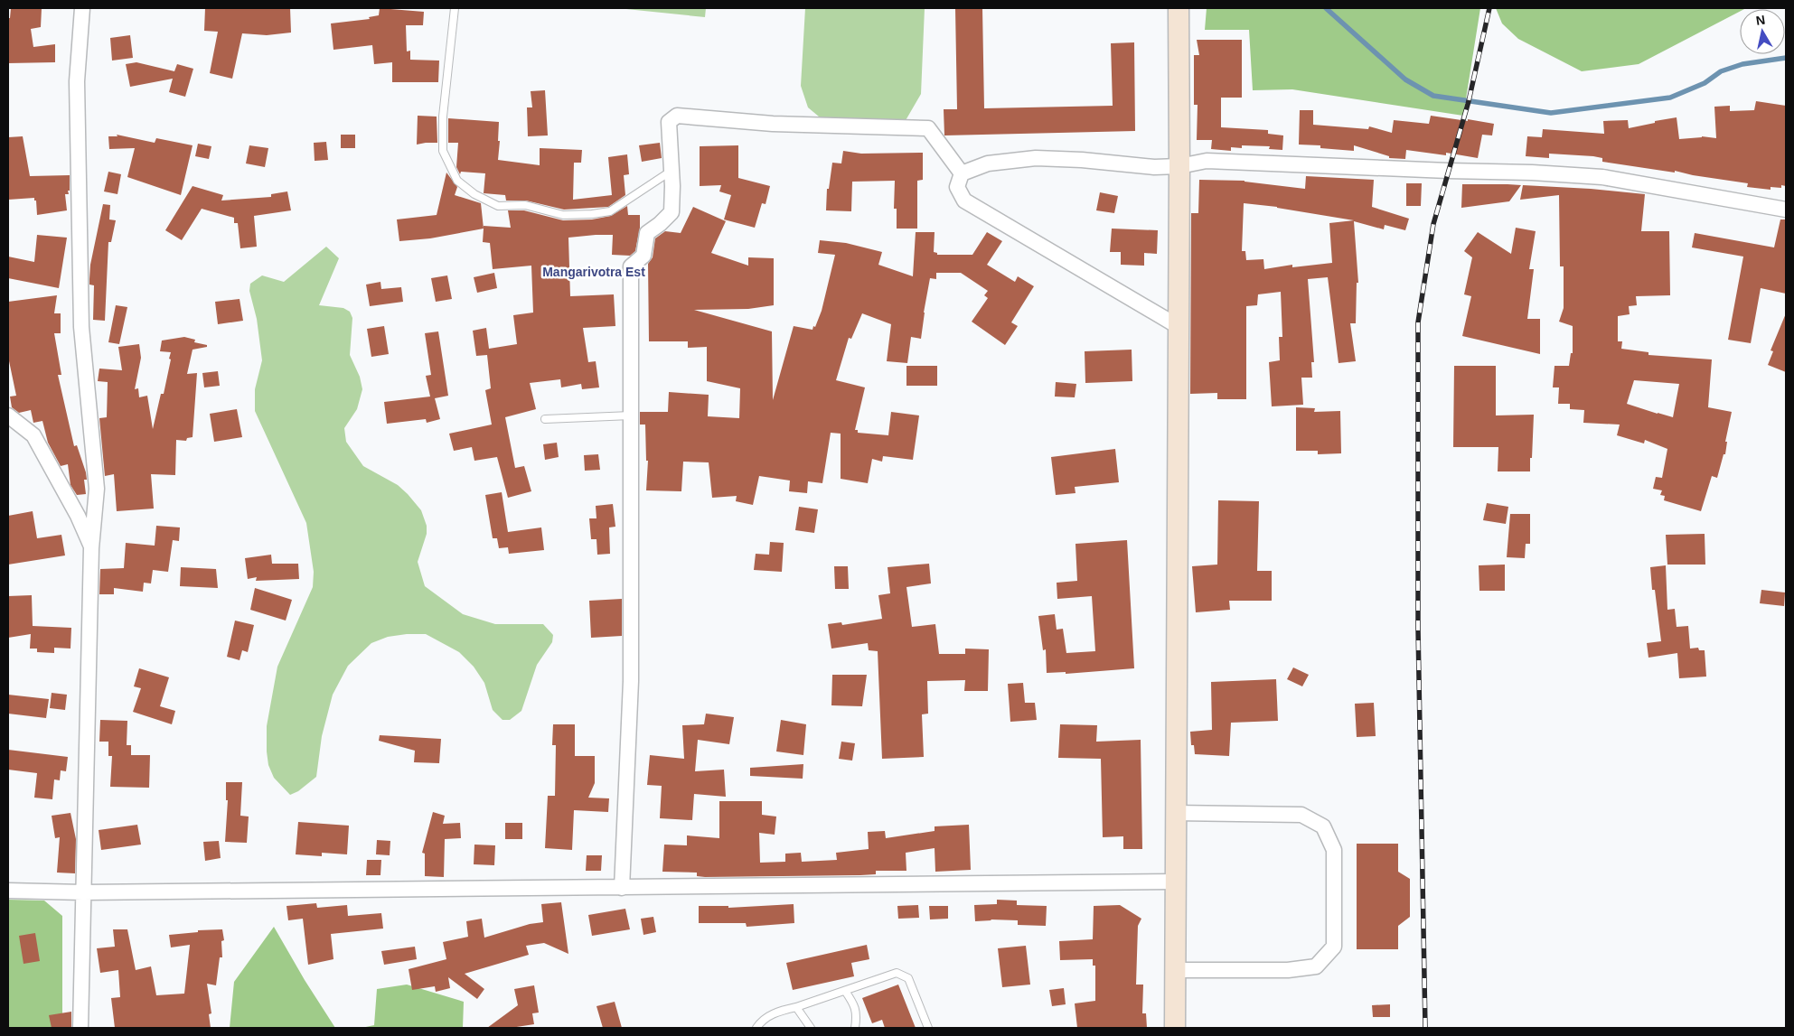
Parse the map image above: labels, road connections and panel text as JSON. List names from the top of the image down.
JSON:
{
  "districts": ["Mangarivotra Est"],
  "north": "top"
}
